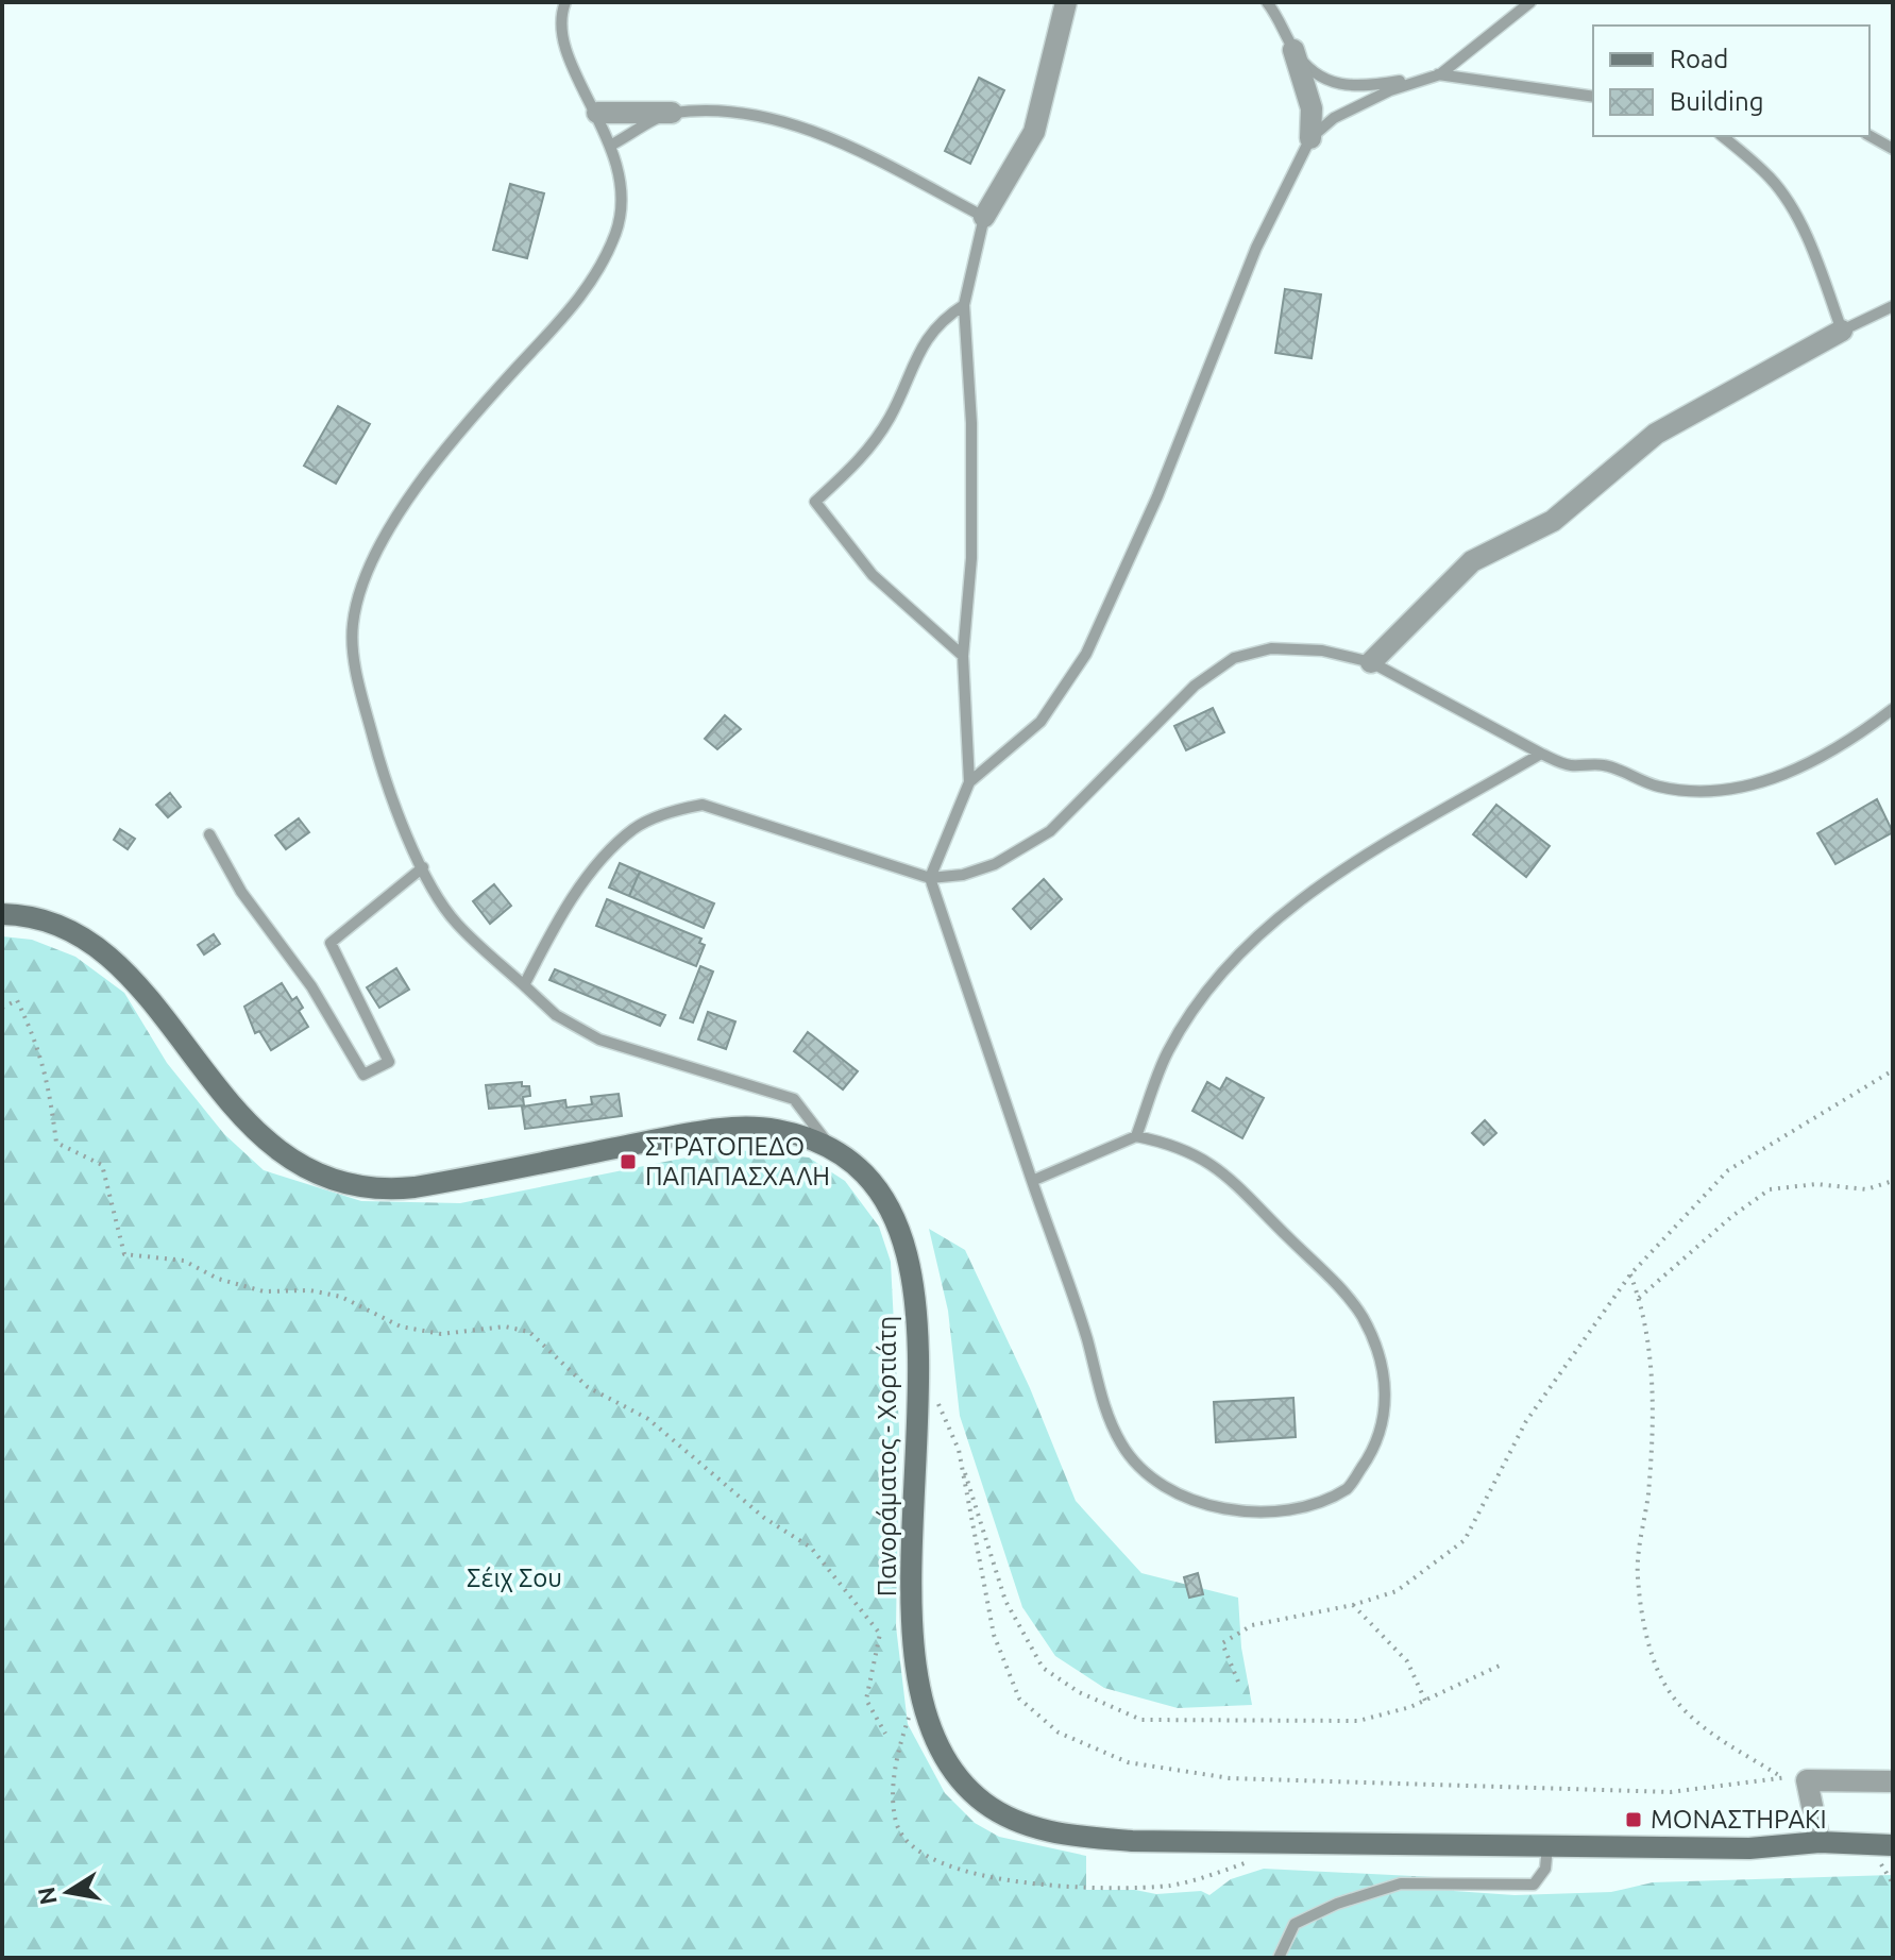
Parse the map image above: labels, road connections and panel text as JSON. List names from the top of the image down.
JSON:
{
  "streets": {
    "main road": ["Πανοράματος - Χορτιάτη"]
  },
  "parks": ["Σέιχ Σου"],
  "places": {
    "transit": ["ΣΤΡΑΤΟΠΕΔΟ ΠΑΠΑΠΑΣΧΑΛΗ", "ΜΟΝΑΣΤΗΡΑΚΙ"]
  },
  "legend": ["Road", "Building"],
  "north": "left"
}
